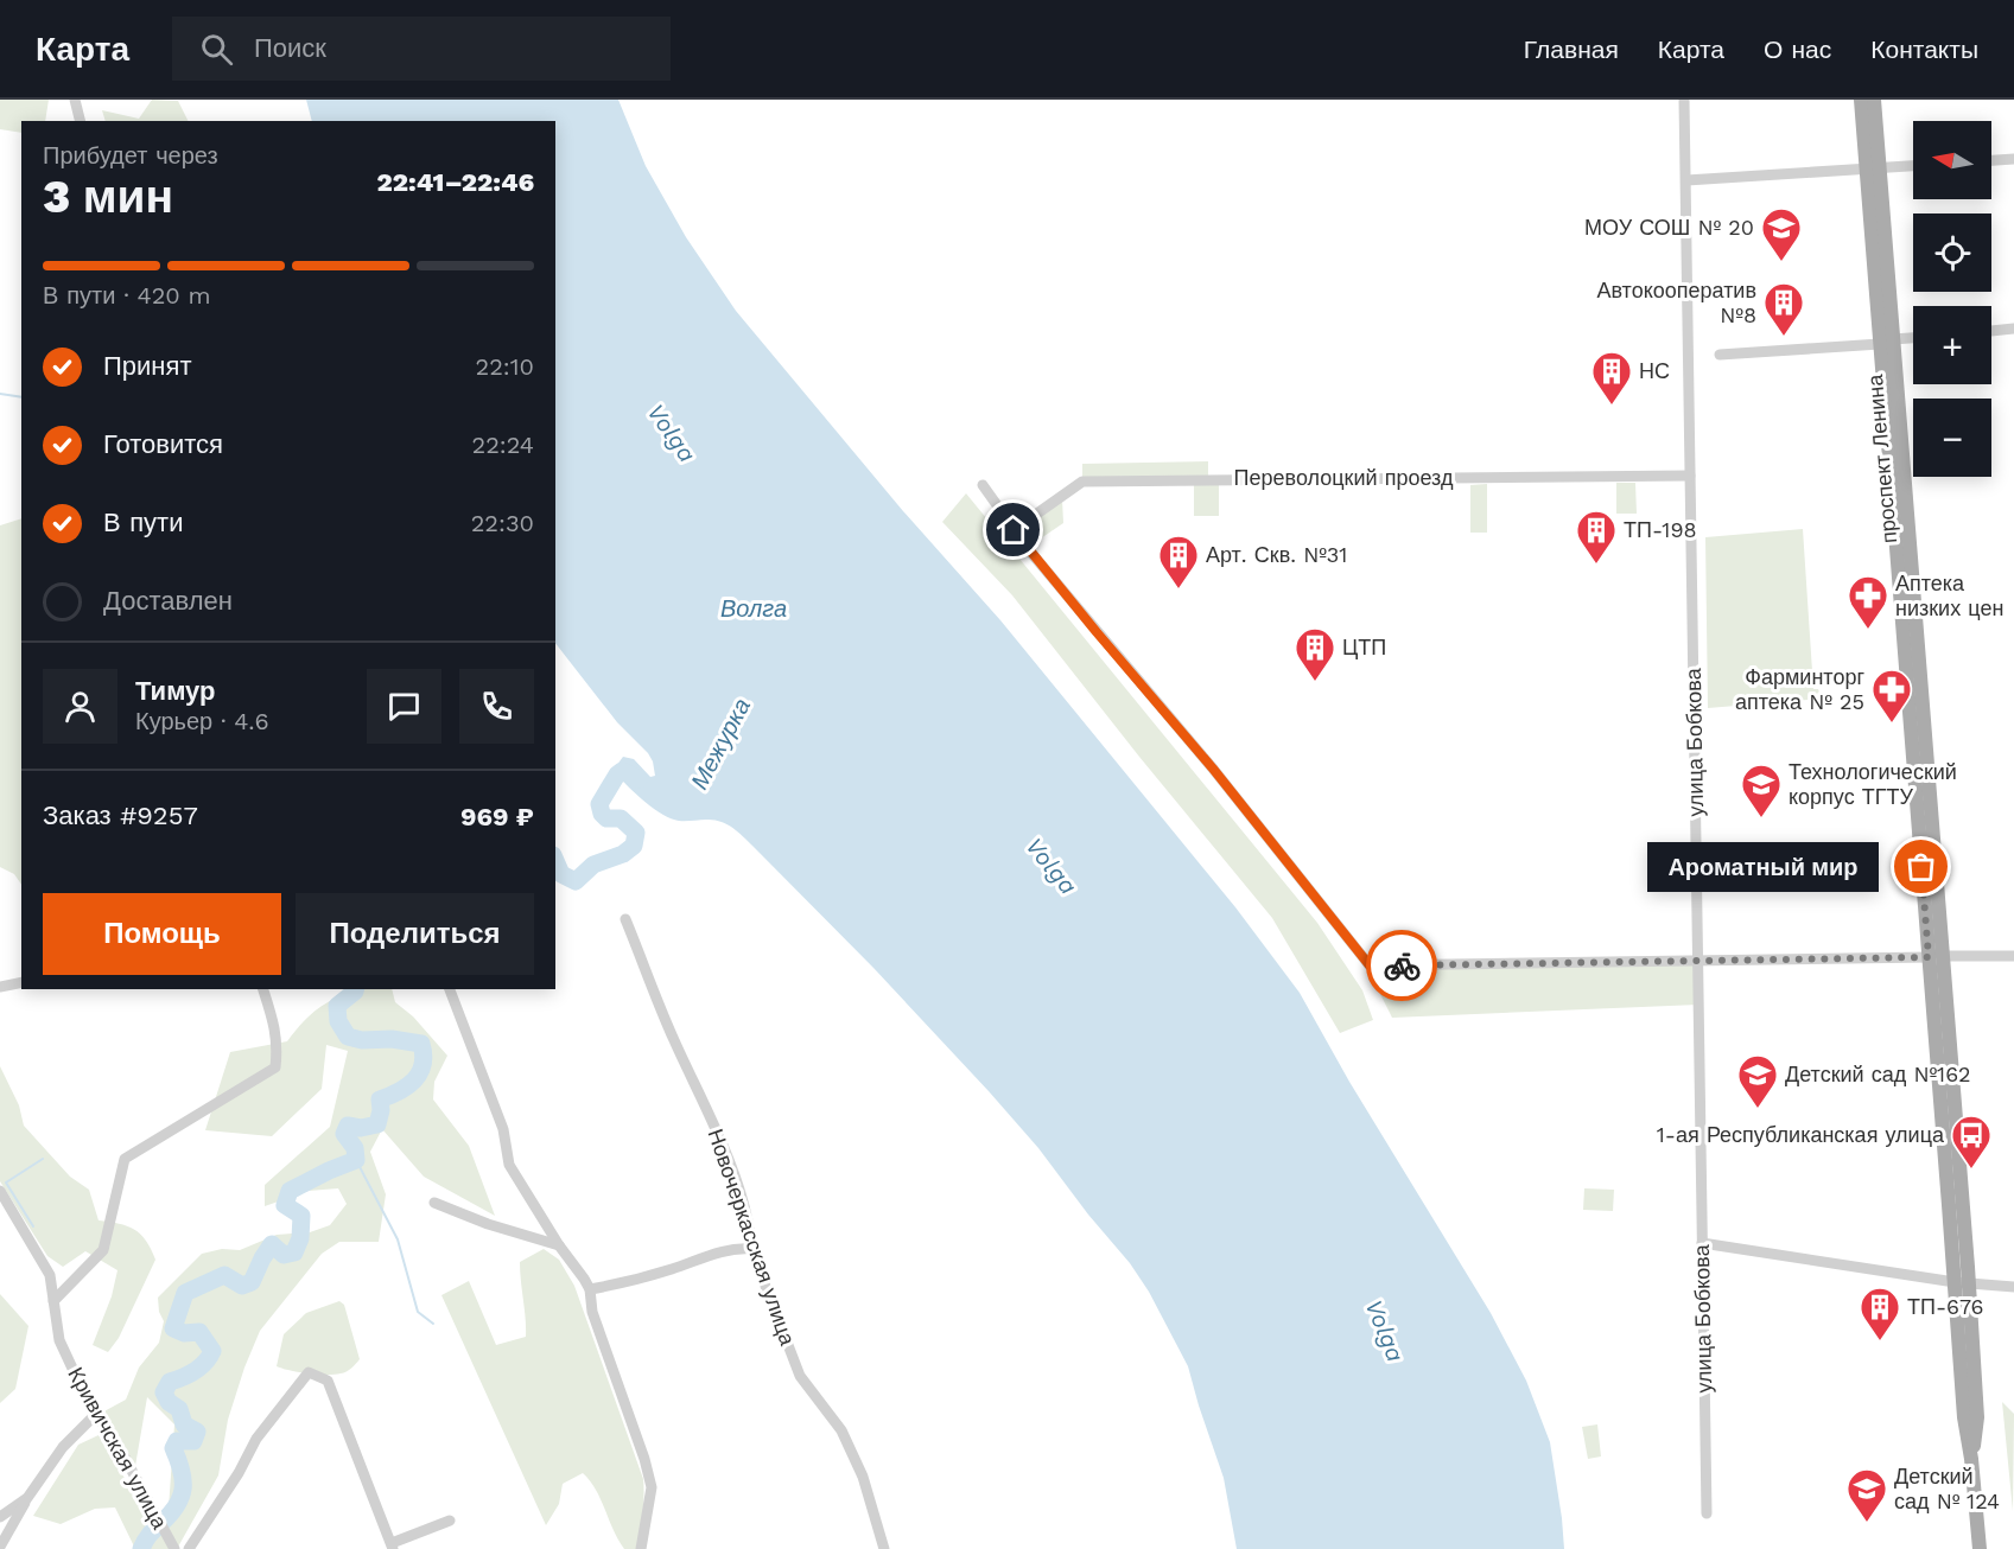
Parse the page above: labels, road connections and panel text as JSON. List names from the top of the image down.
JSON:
{
  "streets": {
    "main road": ["проспект Ленина"],
    "street": [
      "Переволоцкий проезд",
      "улица Бобкова",
      "Новочеркасская улица",
      "Кривичская улица"
    ]
  },
  "crossings": [
    ["Переволоцкий проезд", "улица Бобкова"]
  ],
  "water": ["Volga", "Волга", "Межурка"],
  "places": {
    "school or university": [
      "МОУ СОШ № 20",
      "Технологический корпус ТГТУ",
      "Детский сад №162",
      "Детский сад № 124"
    ],
    "building": [
      "Автокооператив №8",
      "НС",
      "ТП-198",
      "Арт. Скв. №31",
      "ЦТП",
      "ТП-676"
    ],
    "pharmacy": ["Аптека низких цен", "Фарминторг аптека № 25"],
    "other": ["Ароматный мир"],
    "bus stop": ["1-ая Республиканская улица"]
  },
  "north": "left",
  "page": {
    "header": "Карта",
    "search": "Поиск",
    "nav": [
      "Главная",
      "Карта",
      "О нас",
      "Контакты"
    ],
    "map_buttons": ["+", "−"],
    "heading": ["3 мин", "Прибудет через", "22:41–22:46"],
    "panel": [
      "Тимур",
      "Курьер · 4.6",
      "Заказ #9257",
      "969 ₽"
    ],
    "bar": "В пути · 420 m",
    "list": [
      ["Принят", "22:10"],
      ["Готовится", "22:24"],
      ["В пути", "22:30"],
      "Доставлен"
    ],
    "bubble": "Ароматный мир",
    "buttons": ["Помощь", "Поделиться"]
  }
}
